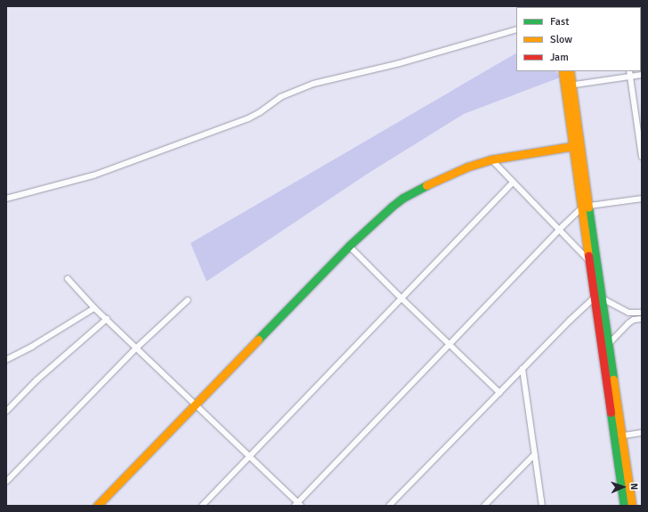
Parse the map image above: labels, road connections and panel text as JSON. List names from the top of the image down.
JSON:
{
  "legend": ["Fast", "Slow", "Jam"],
  "north": "right"
}
